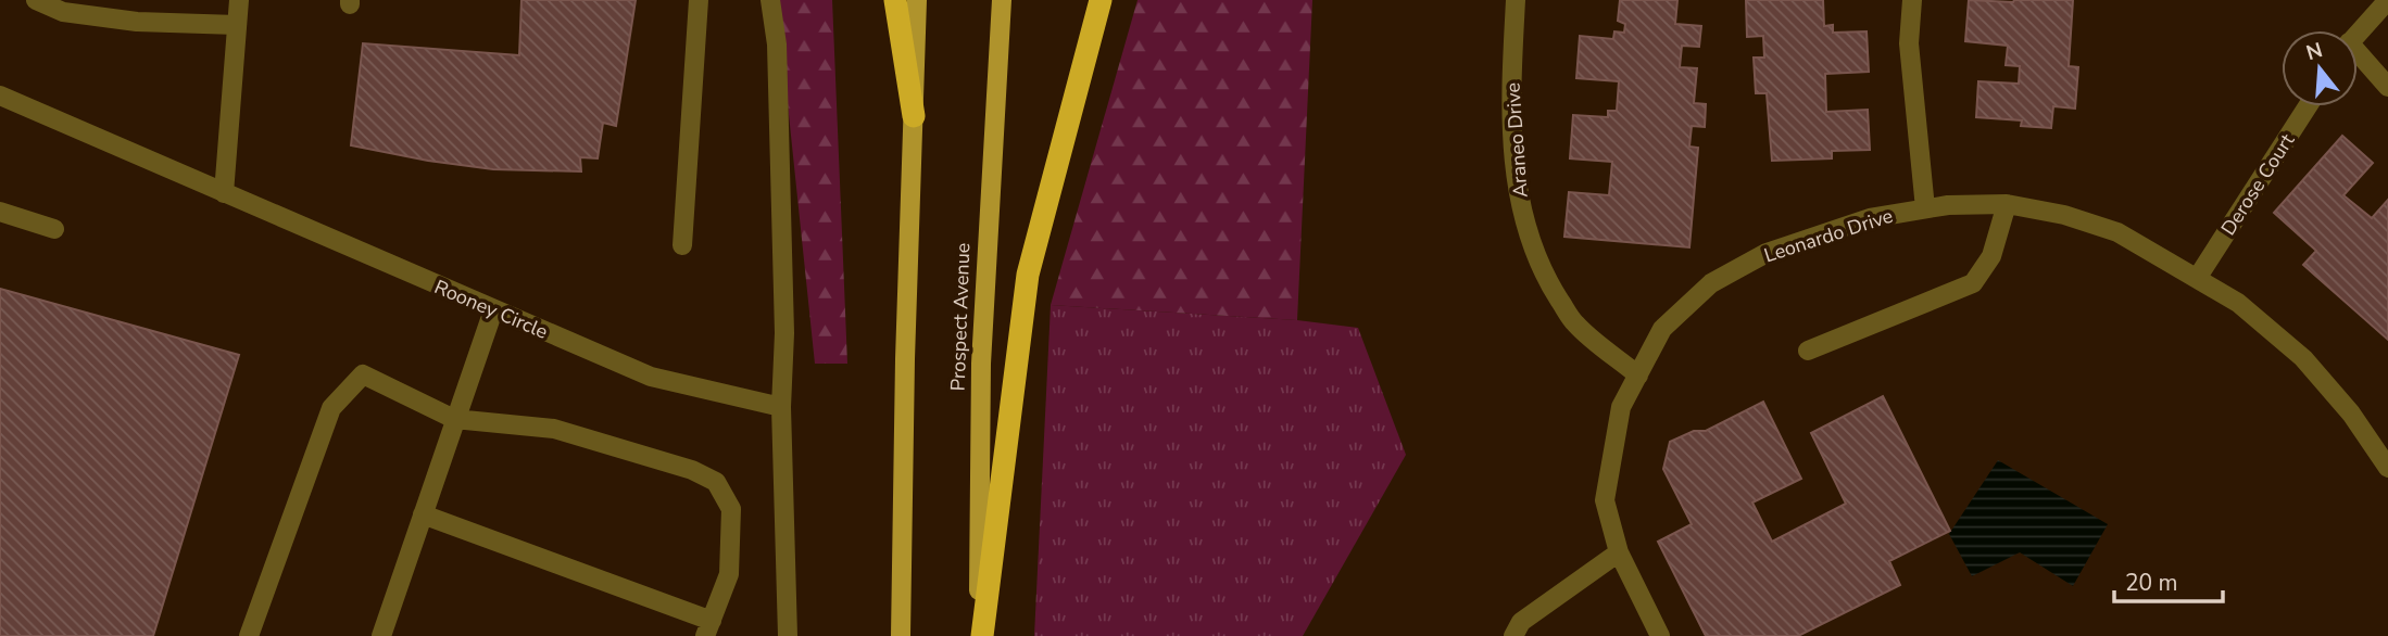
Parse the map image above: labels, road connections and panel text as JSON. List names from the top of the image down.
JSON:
{
  "streets": {
    "main road": ["Prospect Avenue"],
    "street": [
      "Araneo Drive",
      "Derose Court",
      "Leonardo Drive",
      "Rooney Circle"
    ]
  },
  "crossings": [
    ["Araneo Drive", "Leonardo Drive"],
    ["Derose Court", "Leonardo Drive"]
  ],
  "scale_bar": "20 m",
  "north": "top"
}
